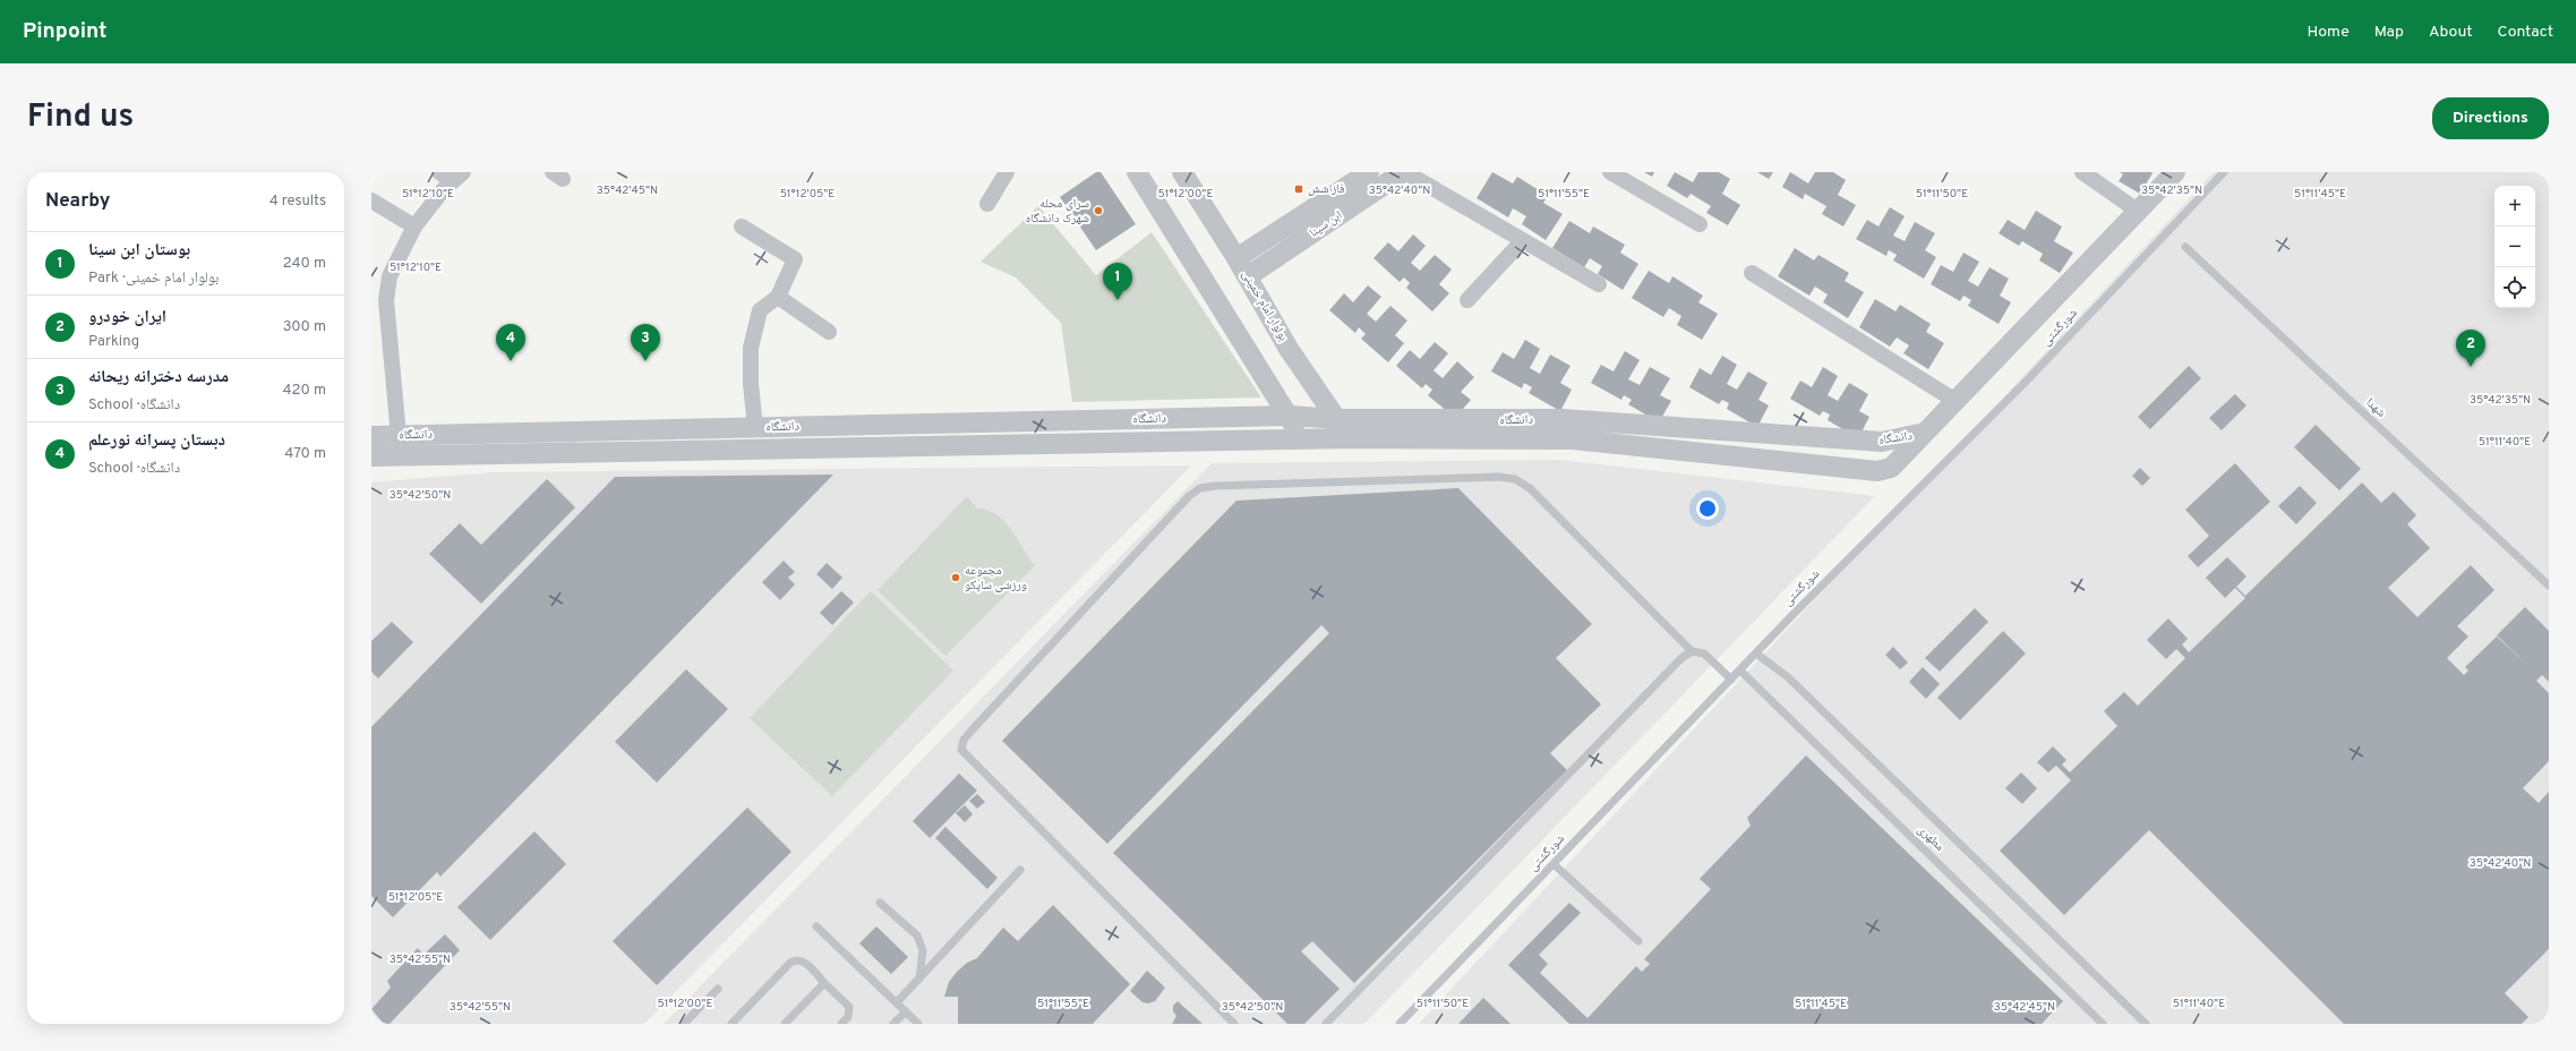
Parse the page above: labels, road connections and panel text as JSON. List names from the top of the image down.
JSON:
{
  "streets": {
    "street": ["ابن سینا", "بولوار امام خمینی", "دانشگاه"],
    "lane": ["شورگشتی", "شهدا", "مطهری"]
  },
  "crossings": [
    ["ابن سینا", "بولوار امام خمینی"],
    ["بولوار امام خمینی", "دانشگاه"],
    ["شورگشتی", "مطهری"]
  ],
  "places": {
    "transit": ["فاز شش"],
    "other": ["سرای محله شهرک دانشگاه", "مجموعه ورزشی ساپکو"]
  },
  "page": {
    "header": "Pinpoint",
    "nav": [
      "Home",
      "Map",
      "About",
      "Contact"
    ],
    "title": "Find us",
    "buttons": "Directions",
    "heading": ["Nearby", "4 results"],
    "map_buttons": ["+", "−"],
    "list": [
      {
        "mark": "1",
        "name": "بوستان ابن سینا",
        "note": "Park · بولوار امام خمینی",
        "value": "240 m"
      },
      {
        "mark": "2",
        "name": "ایران خودرو",
        "note": "Parking",
        "value": "300 m"
      },
      {
        "mark": "3",
        "name": "مدرسه دخترانه ریحانه",
        "note": "School · دانشگاه",
        "value": "420 m"
      },
      {
        "mark": "4",
        "name": "دبستان پسرانه نورعلم",
        "note": "School · دانشگاه",
        "value": "470 m"
      }
    ],
    "pins": [
      "1",
      "3",
      "4",
      "2"
    ]
  },
  "coordinates": [
    "35°42'45\"N",
    "35°42'40\"N",
    "35°42'35\"N",
    "51°12'10\"E",
    "51°12'05\"E",
    "51°12'00\"E",
    "51°11'55\"E",
    "51°11'50\"E",
    "51°11'45\"E",
    "51°11'40\"E",
    "35°42'50\"N",
    "35°42'55\"N"
  ]
}
